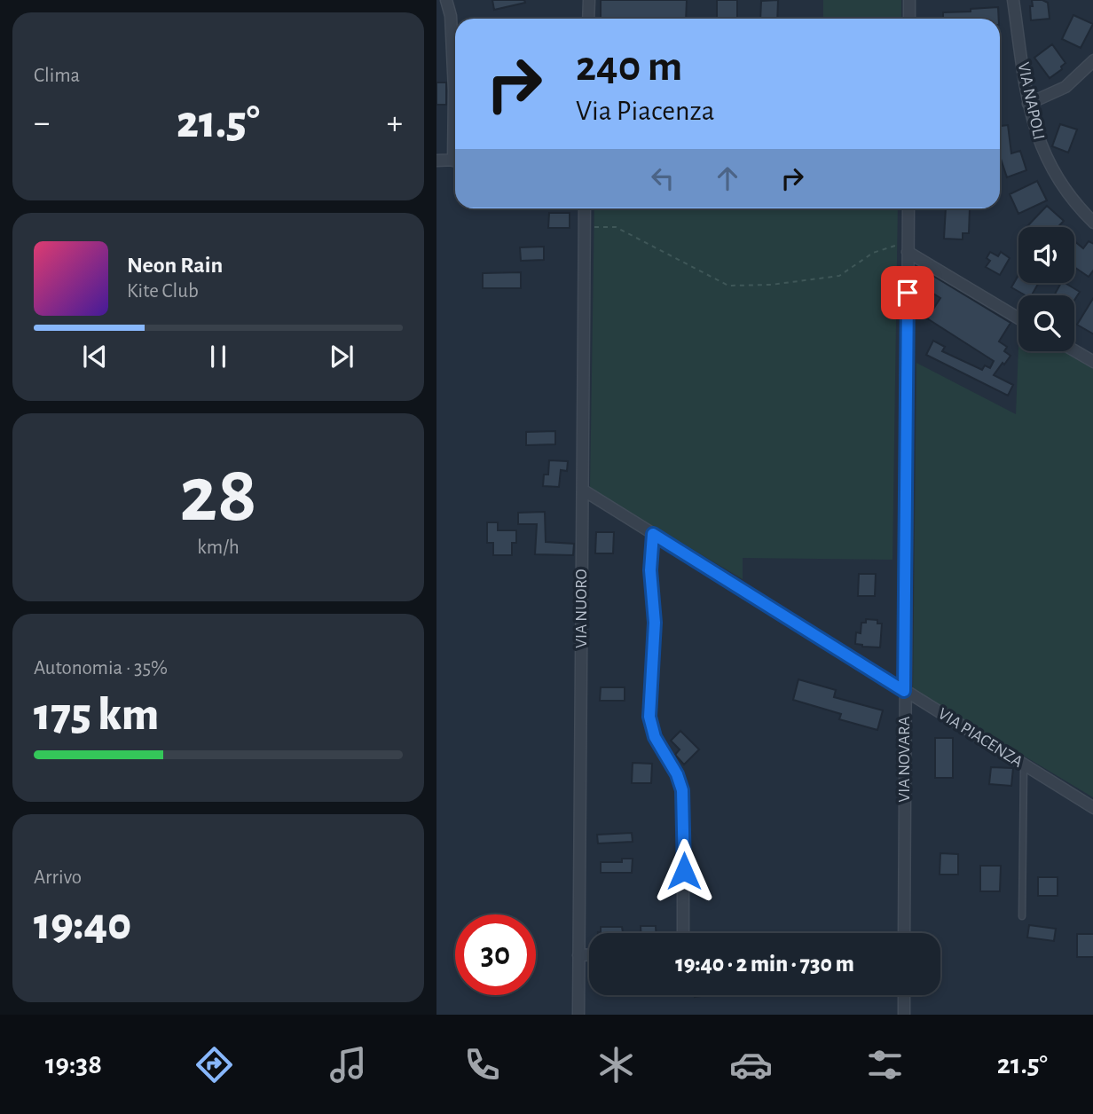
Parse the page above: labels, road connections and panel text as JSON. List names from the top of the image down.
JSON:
{
  "streets": {
    "street": [
      "VIA NAPOLI",
      "VIA NUORO",
      "VIA PIACENZA",
      "VIA NOVARA"
    ]
  },
  "crossings": [
    ["VIA NUORO", "VIA PIACENZA"],
    ["VIA PIACENZA", "VIA NOVARA"]
  ],
  "page": {
    "tile": [
      "Clima",
      ["28", "km/h"],
      ["Autonomia · 35%", "175 km"],
      ["Arrivo", "19:40"]
    ],
    "turn": ["240 m", "Via Piacenza"],
    "heat": ["−", "21.5°", "+"],
    "song": ["Neon Rain", "Kite Club"],
    "limit": "30",
    "trip": "19:40 · 2 min · 730 m",
    "tabs": ["19:38", "21.5°"]
  }
}
